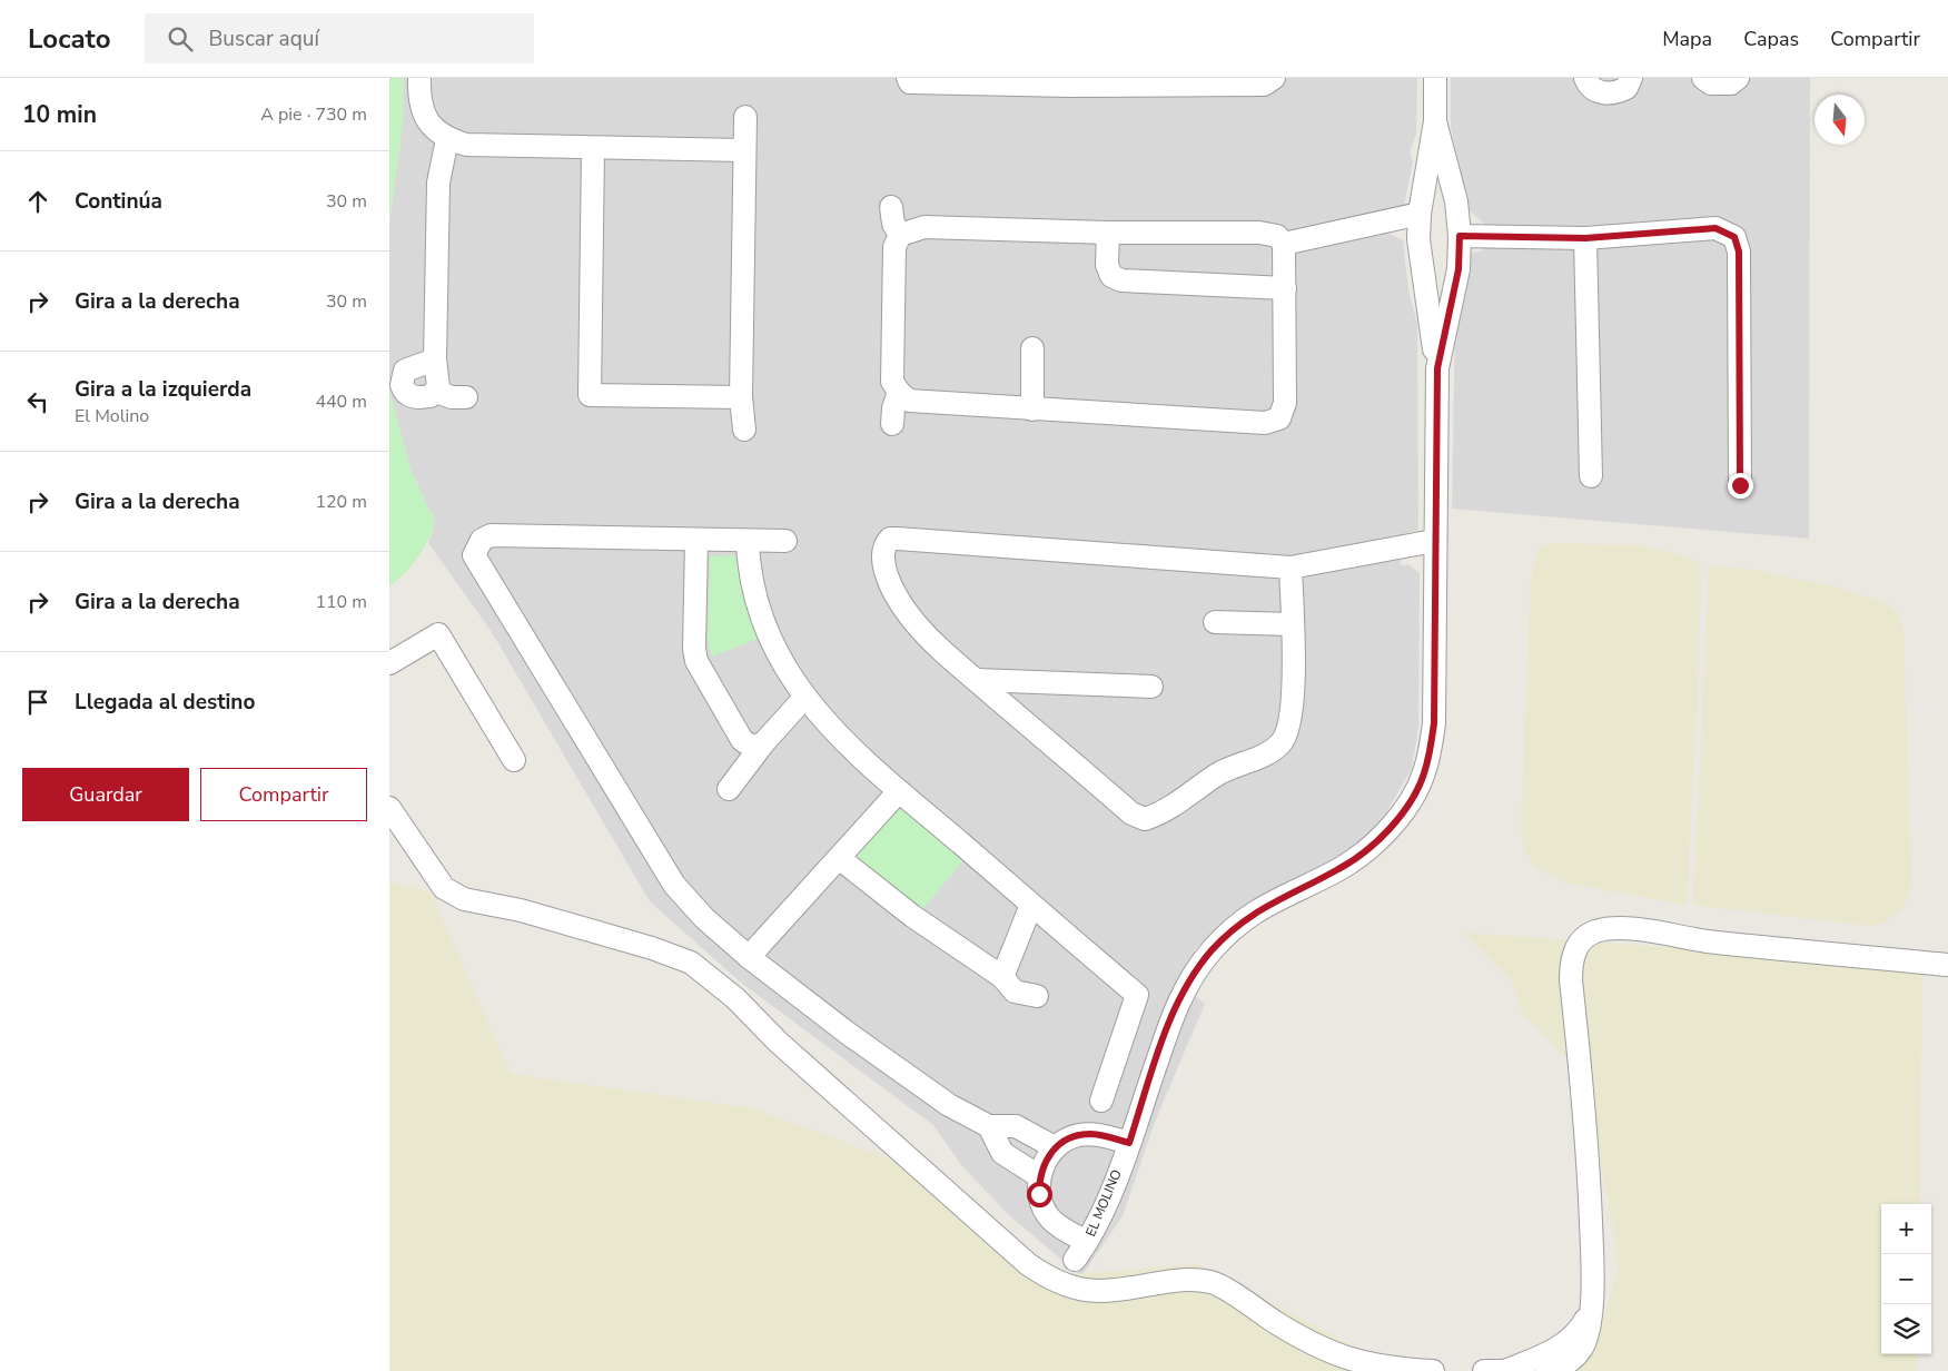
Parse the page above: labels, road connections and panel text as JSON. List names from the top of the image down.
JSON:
{
  "streets": {
    "street": ["EL MOLINO"]
  },
  "north": "bottom",
  "page": {
    "header": "Locato",
    "search": "Buscar aquí",
    "nav": ["Mapa", "Capas", "Compartir"],
    "heading": ["10 min", "A pie · 730 m"],
    "list": [
      ["Continúa", "30 m"],
      ["Gira a la derecha", "30 m"],
      ["Gira a la izquierda", "El Molino", "440 m"],
      ["Gira a la derecha", "120 m"],
      ["Gira a la derecha", "110 m"],
      "Llegada al destino"
    ],
    "buttons": ["Guardar", "Compartir"],
    "map_buttons": ["+", "−"]
  }
}
